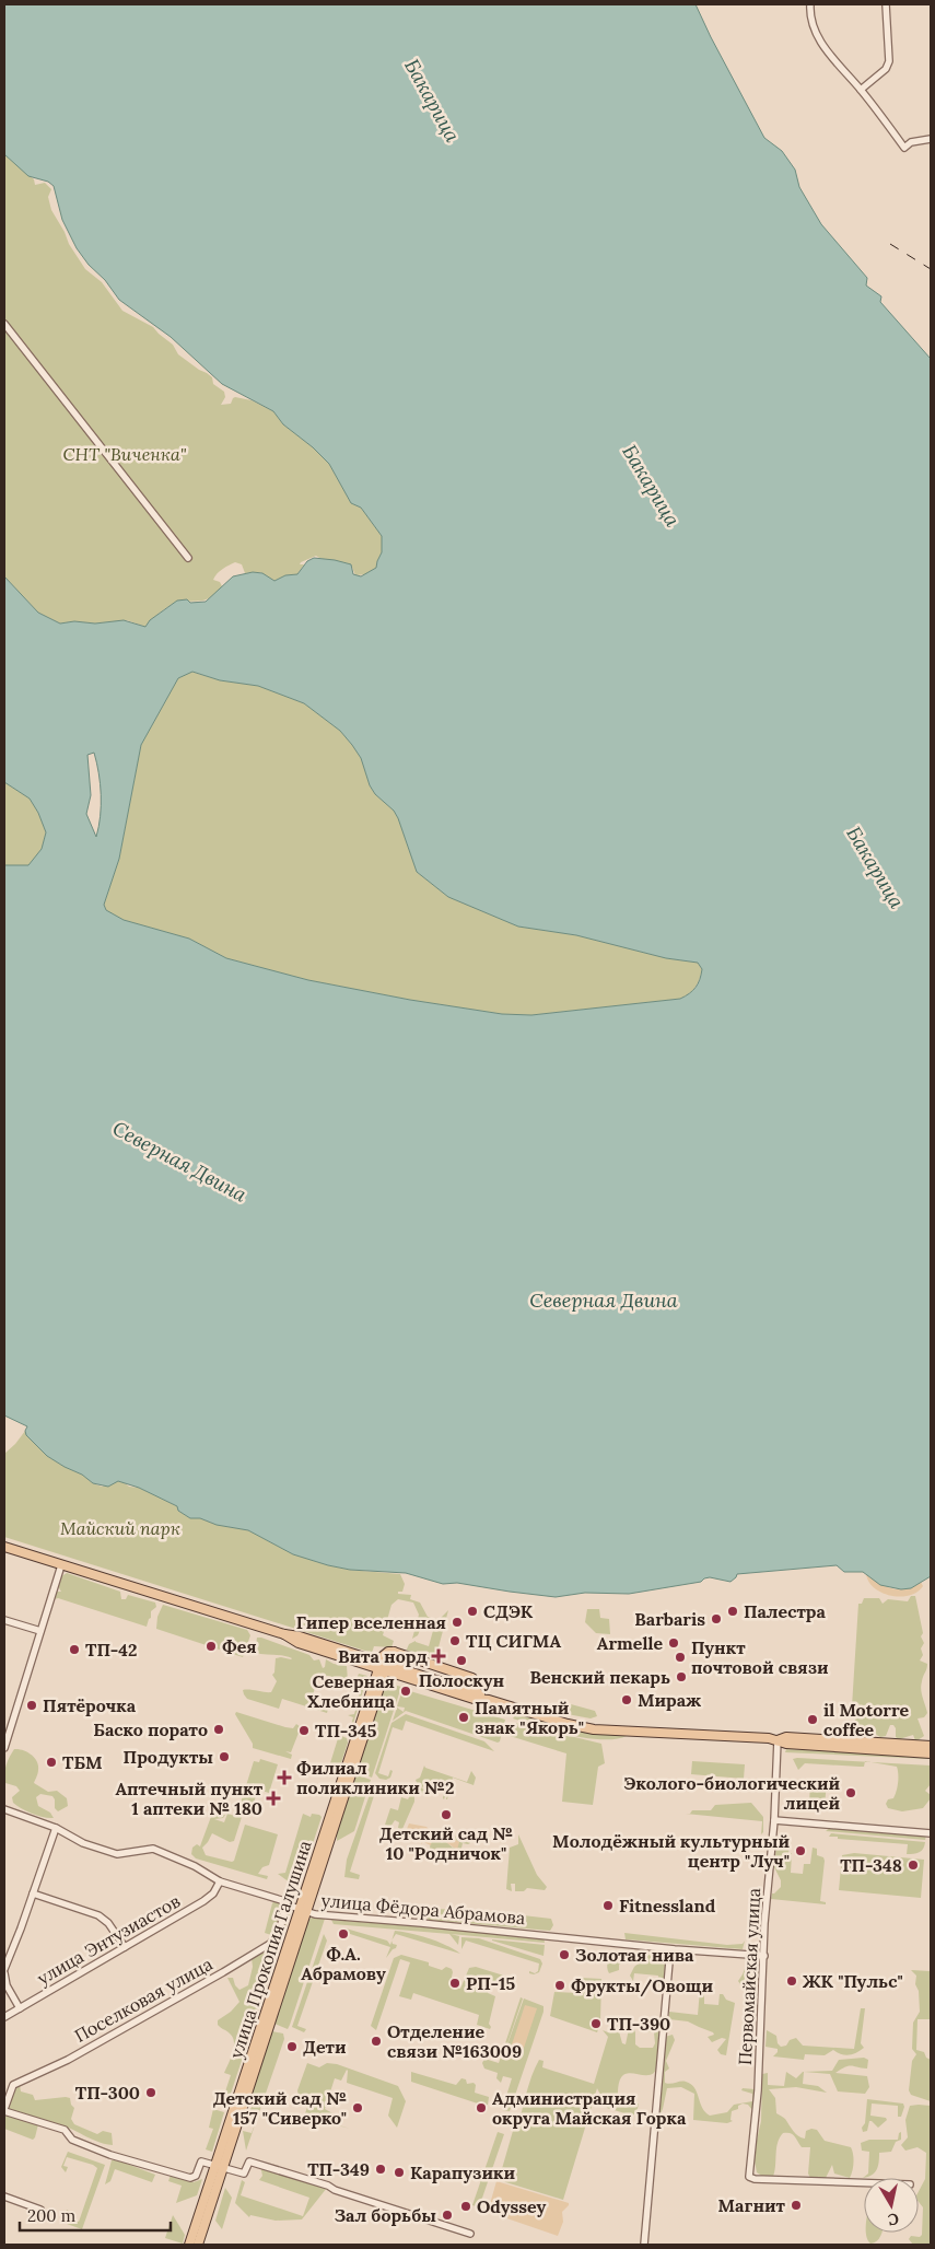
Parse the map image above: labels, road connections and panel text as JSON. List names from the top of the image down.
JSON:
{
  "streets": {
    "main road": ["улица Прокопия Галушина"],
    "street": [
      "улица Фёдора Абрамова",
      "улица Энтузиастов",
      "Первомайская улица",
      "Поселковая улица"
    ]
  },
  "crossings": [
    ["улица Фёдора Абрамова", "улица Энтузиастов"],
    ["улица Фёдора Абрамова", "улица Прокопия Галушина"],
    ["улица Фёдора Абрамова", "Первомайская улица"],
    ["улица Фёдора Абрамова", "Поселковая улица"]
  ],
  "water": ["Бакарица", "Северная Двина"],
  "parks": ["СНТ \"Виченка\"", "Майский парк"],
  "places": {
    "other": [
      "СДЭК",
      "Палестра",
      "Barbaris",
      "Гипер вселенная",
      "ТЦ СИГМА",
      "Armelle",
      "Фея",
      "ТП-42",
      "Пункт почтовой связи",
      "Полоскун",
      "Венский пекарь",
      "Северная Хлебница",
      "Мираж",
      "Пятёрочка",
      "Памятный знак \"Якорь\"",
      "il Motorre coffee",
      "Баско порато",
      "ТП-345",
      "Продукты",
      "ТБМ",
      "Эколого-биологический лицей",
      "Детский сад № 10 \"Родничок\"",
      "Молодёжный культурный центр \"Луч\"",
      "ТП-348",
      "Fitnessland",
      "Ф.А. Абрамову",
      "Золотая нива",
      "ЖК \"Пульс\"",
      "РП-15",
      "Фрукты/Овощи",
      "ТП-390",
      "Отделение связи №163009",
      "Дети",
      "ТП-300",
      "Детский сад № 157 \"Сиверко\"",
      "Администрация округа Майская Горка",
      "ТП-349",
      "Карапузики",
      "Магнит",
      "Odyssey",
      "Зал борьбы"
    ],
    "health": ["Вита норд", "Филиал поликлиники №2", "Аптечный пункт 1 аптеки № 180"]
  },
  "scale_bar": "200 m",
  "north": "bottom"
}
